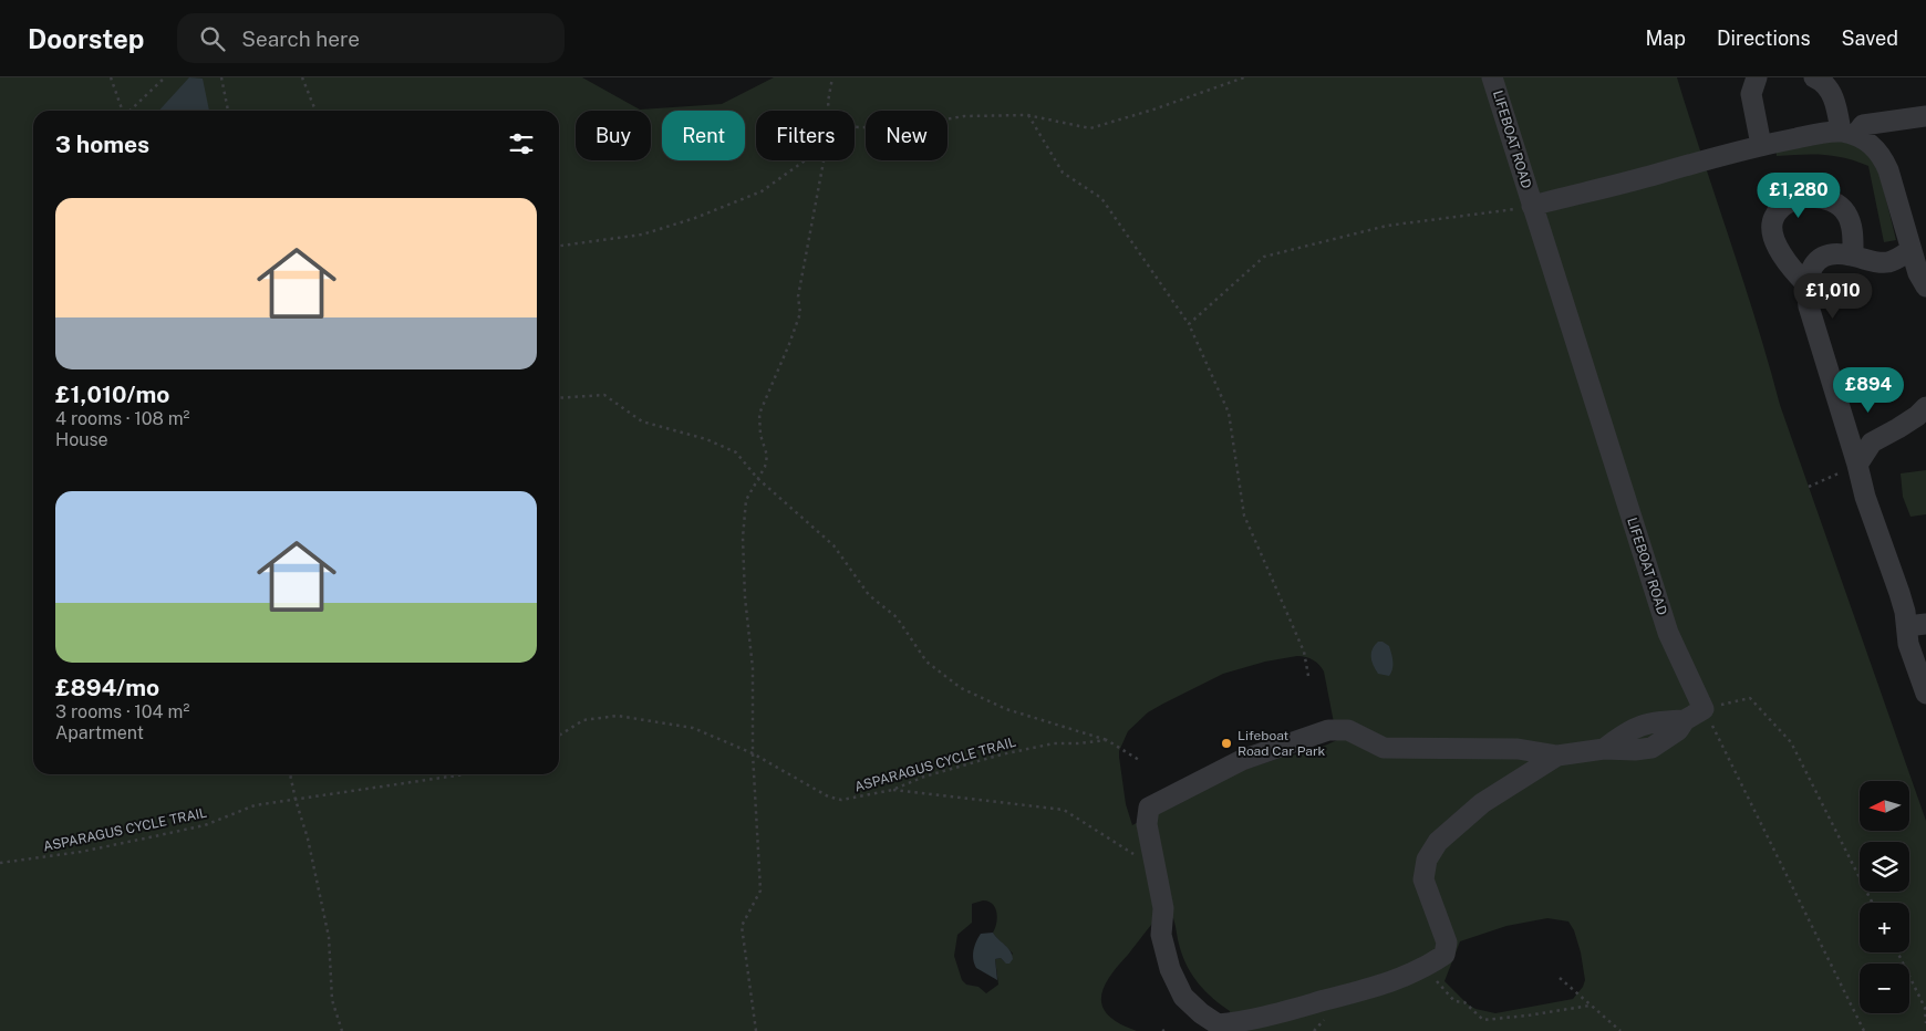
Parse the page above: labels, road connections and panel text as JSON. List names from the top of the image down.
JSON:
{
  "streets": {
    "street": ["LIFEBOAT ROAD"],
    "path": ["ASPARAGUS CYCLE TRAIL"]
  },
  "places": ["Lifeboat Road Car Park"],
  "north": "left",
  "page": {
    "header": "Doorstep",
    "search": "Search here",
    "nav": ["Map", "Directions", "Saved"],
    "chip": [
      "Buy",
      "Rent",
      "Filters",
      "New"
    ],
    "heading": "3 homes",
    "price": ["£1,280", "£1,010", "£894"],
    "list": [
      {
        "name": "£1,010/mo",
        "note": "4 rooms · 108 m² · House"
      },
      {
        "name": "£894/mo",
        "note": "3 rooms · 104 m² · Apartment"
      }
    ],
    "map_buttons": ["+", "−"]
  }
}
